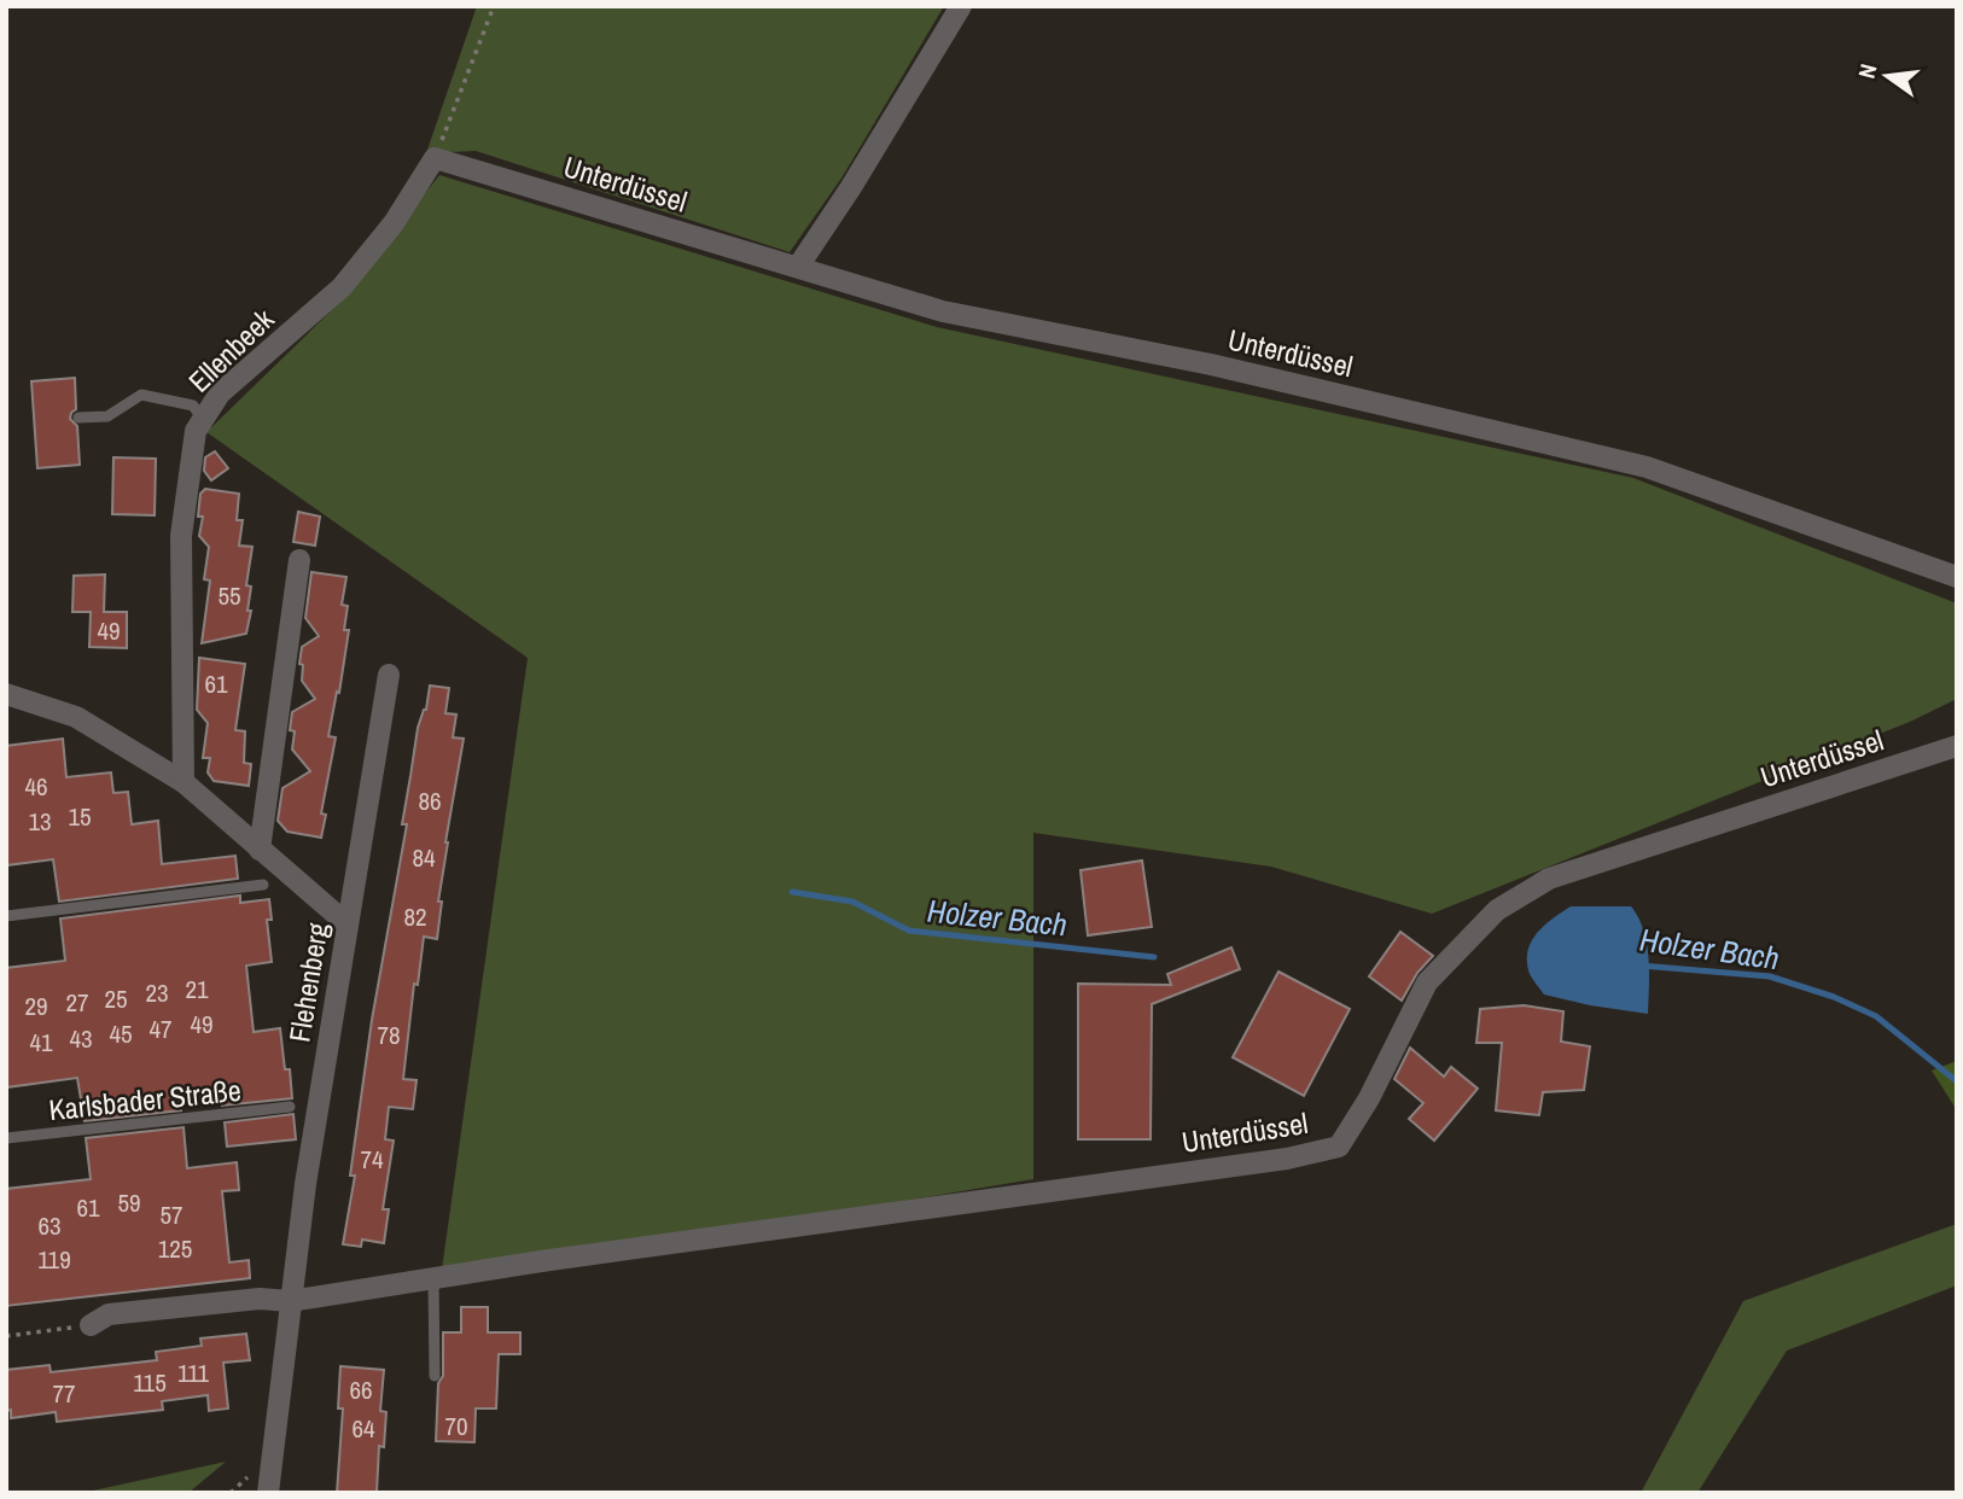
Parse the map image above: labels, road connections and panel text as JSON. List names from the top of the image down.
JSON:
{
  "streets": {
    "street": ["Unterdüssel", "Ellenbeek", "Flehenberg"],
    "lane": ["Karlsbader Straße"]
  },
  "crossings": [
    ["Unterdüssel", "Ellenbeek"]
  ],
  "water": ["Holzer Bach"],
  "house_numbers": [
    "55",
    "49",
    "61",
    "46",
    "86",
    "15",
    "13",
    "84",
    "82",
    "21",
    "23",
    "25",
    "27",
    "29",
    "49",
    "47",
    "45",
    "78",
    "43",
    "41",
    "74",
    "59",
    "61",
    "57",
    "63",
    "125",
    "119",
    "111",
    "115",
    "66",
    "77",
    "70",
    "64"
  ],
  "north": "left"
}
